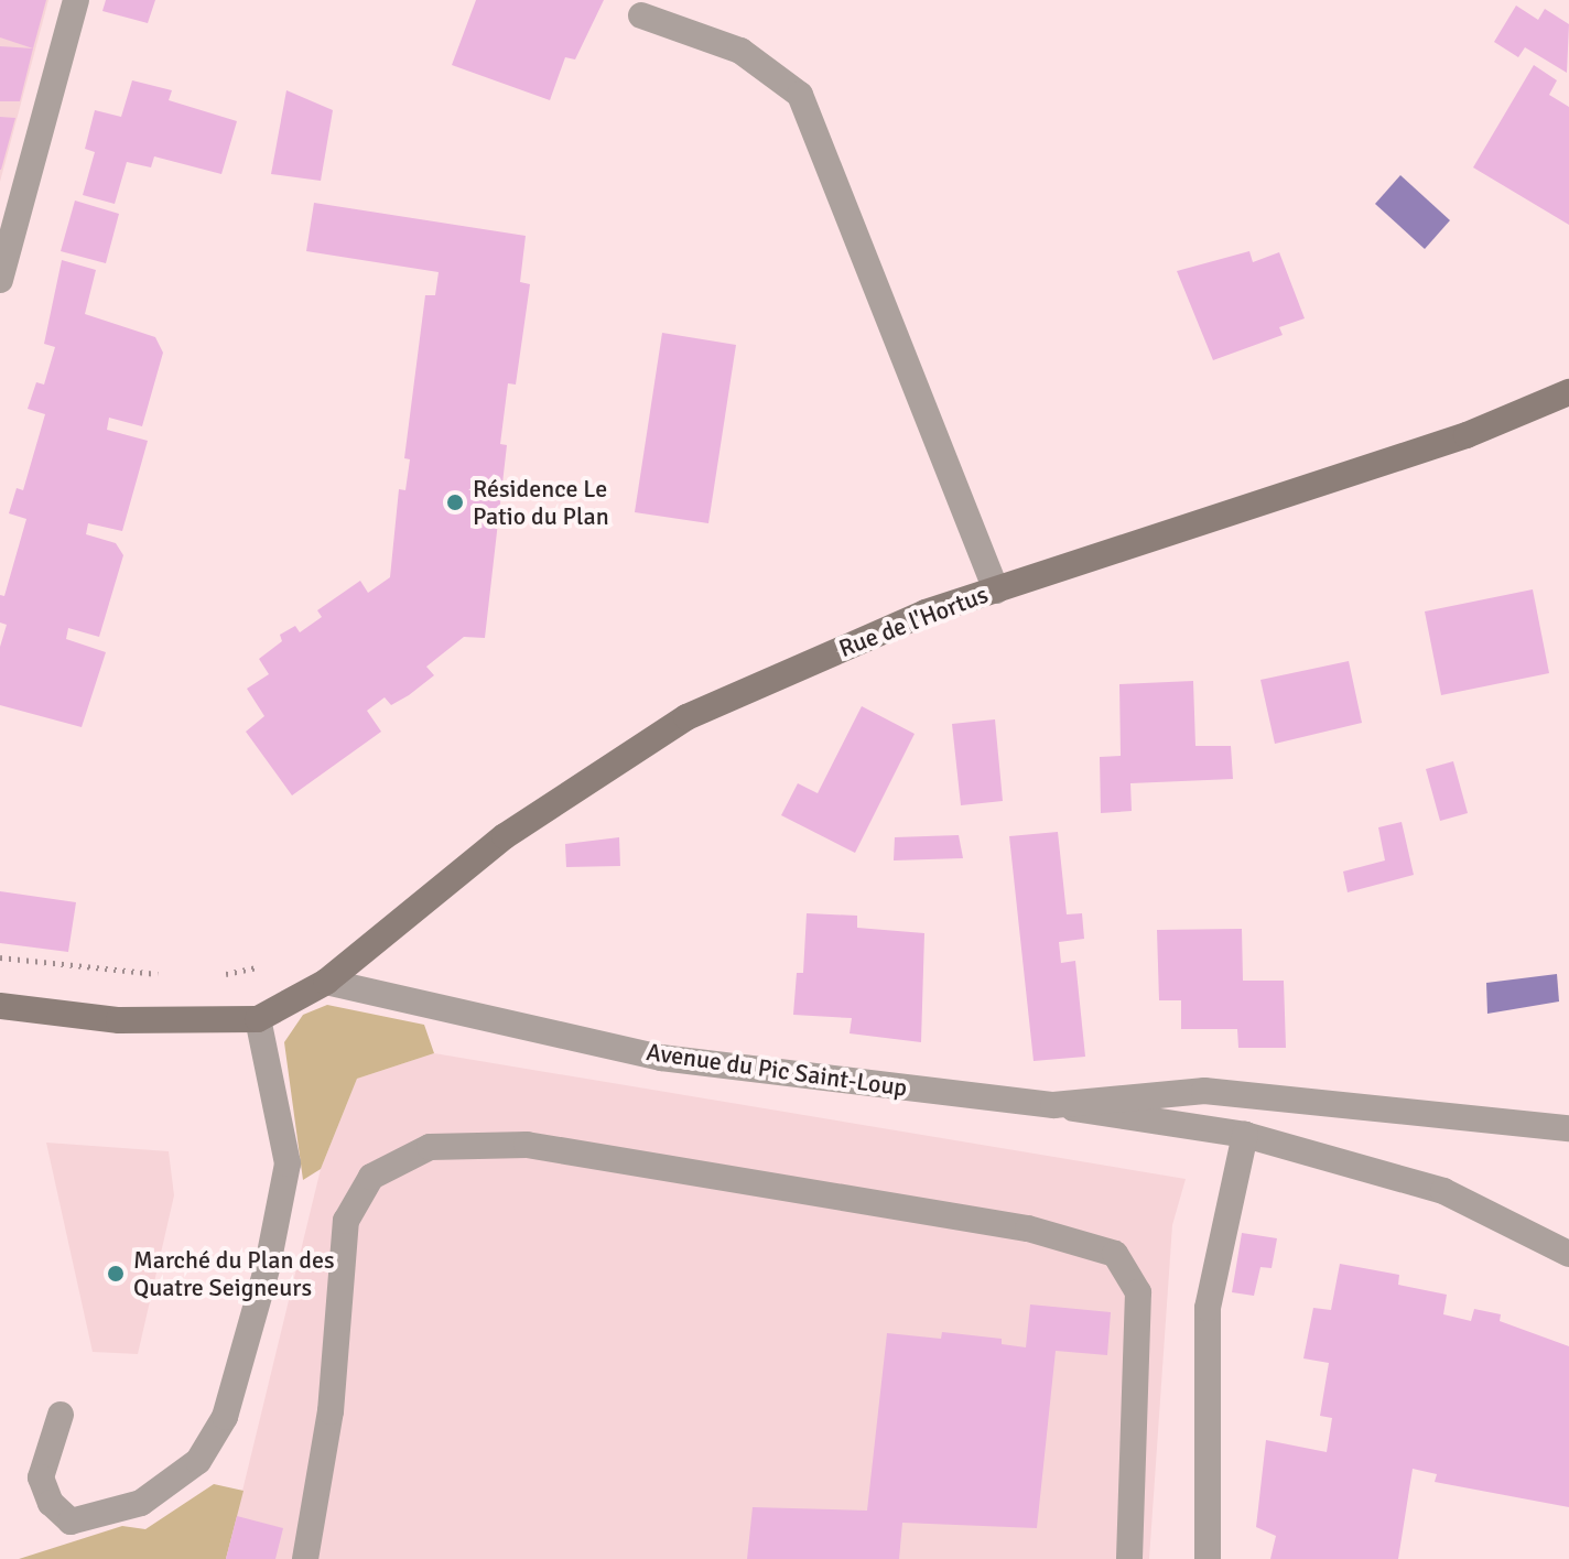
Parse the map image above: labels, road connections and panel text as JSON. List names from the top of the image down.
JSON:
{
  "streets": {
    "main road": ["Rue de l'Hortus"],
    "street": ["Avenue du Pic Saint-Loup"]
  },
  "crossings": [
    ["Rue de l'Hortus", "Avenue du Pic Saint-Loup"]
  ],
  "places": ["Résidence Le Patio du Plan", "Marché du Plan des Quatre Seigneurs"]
}
